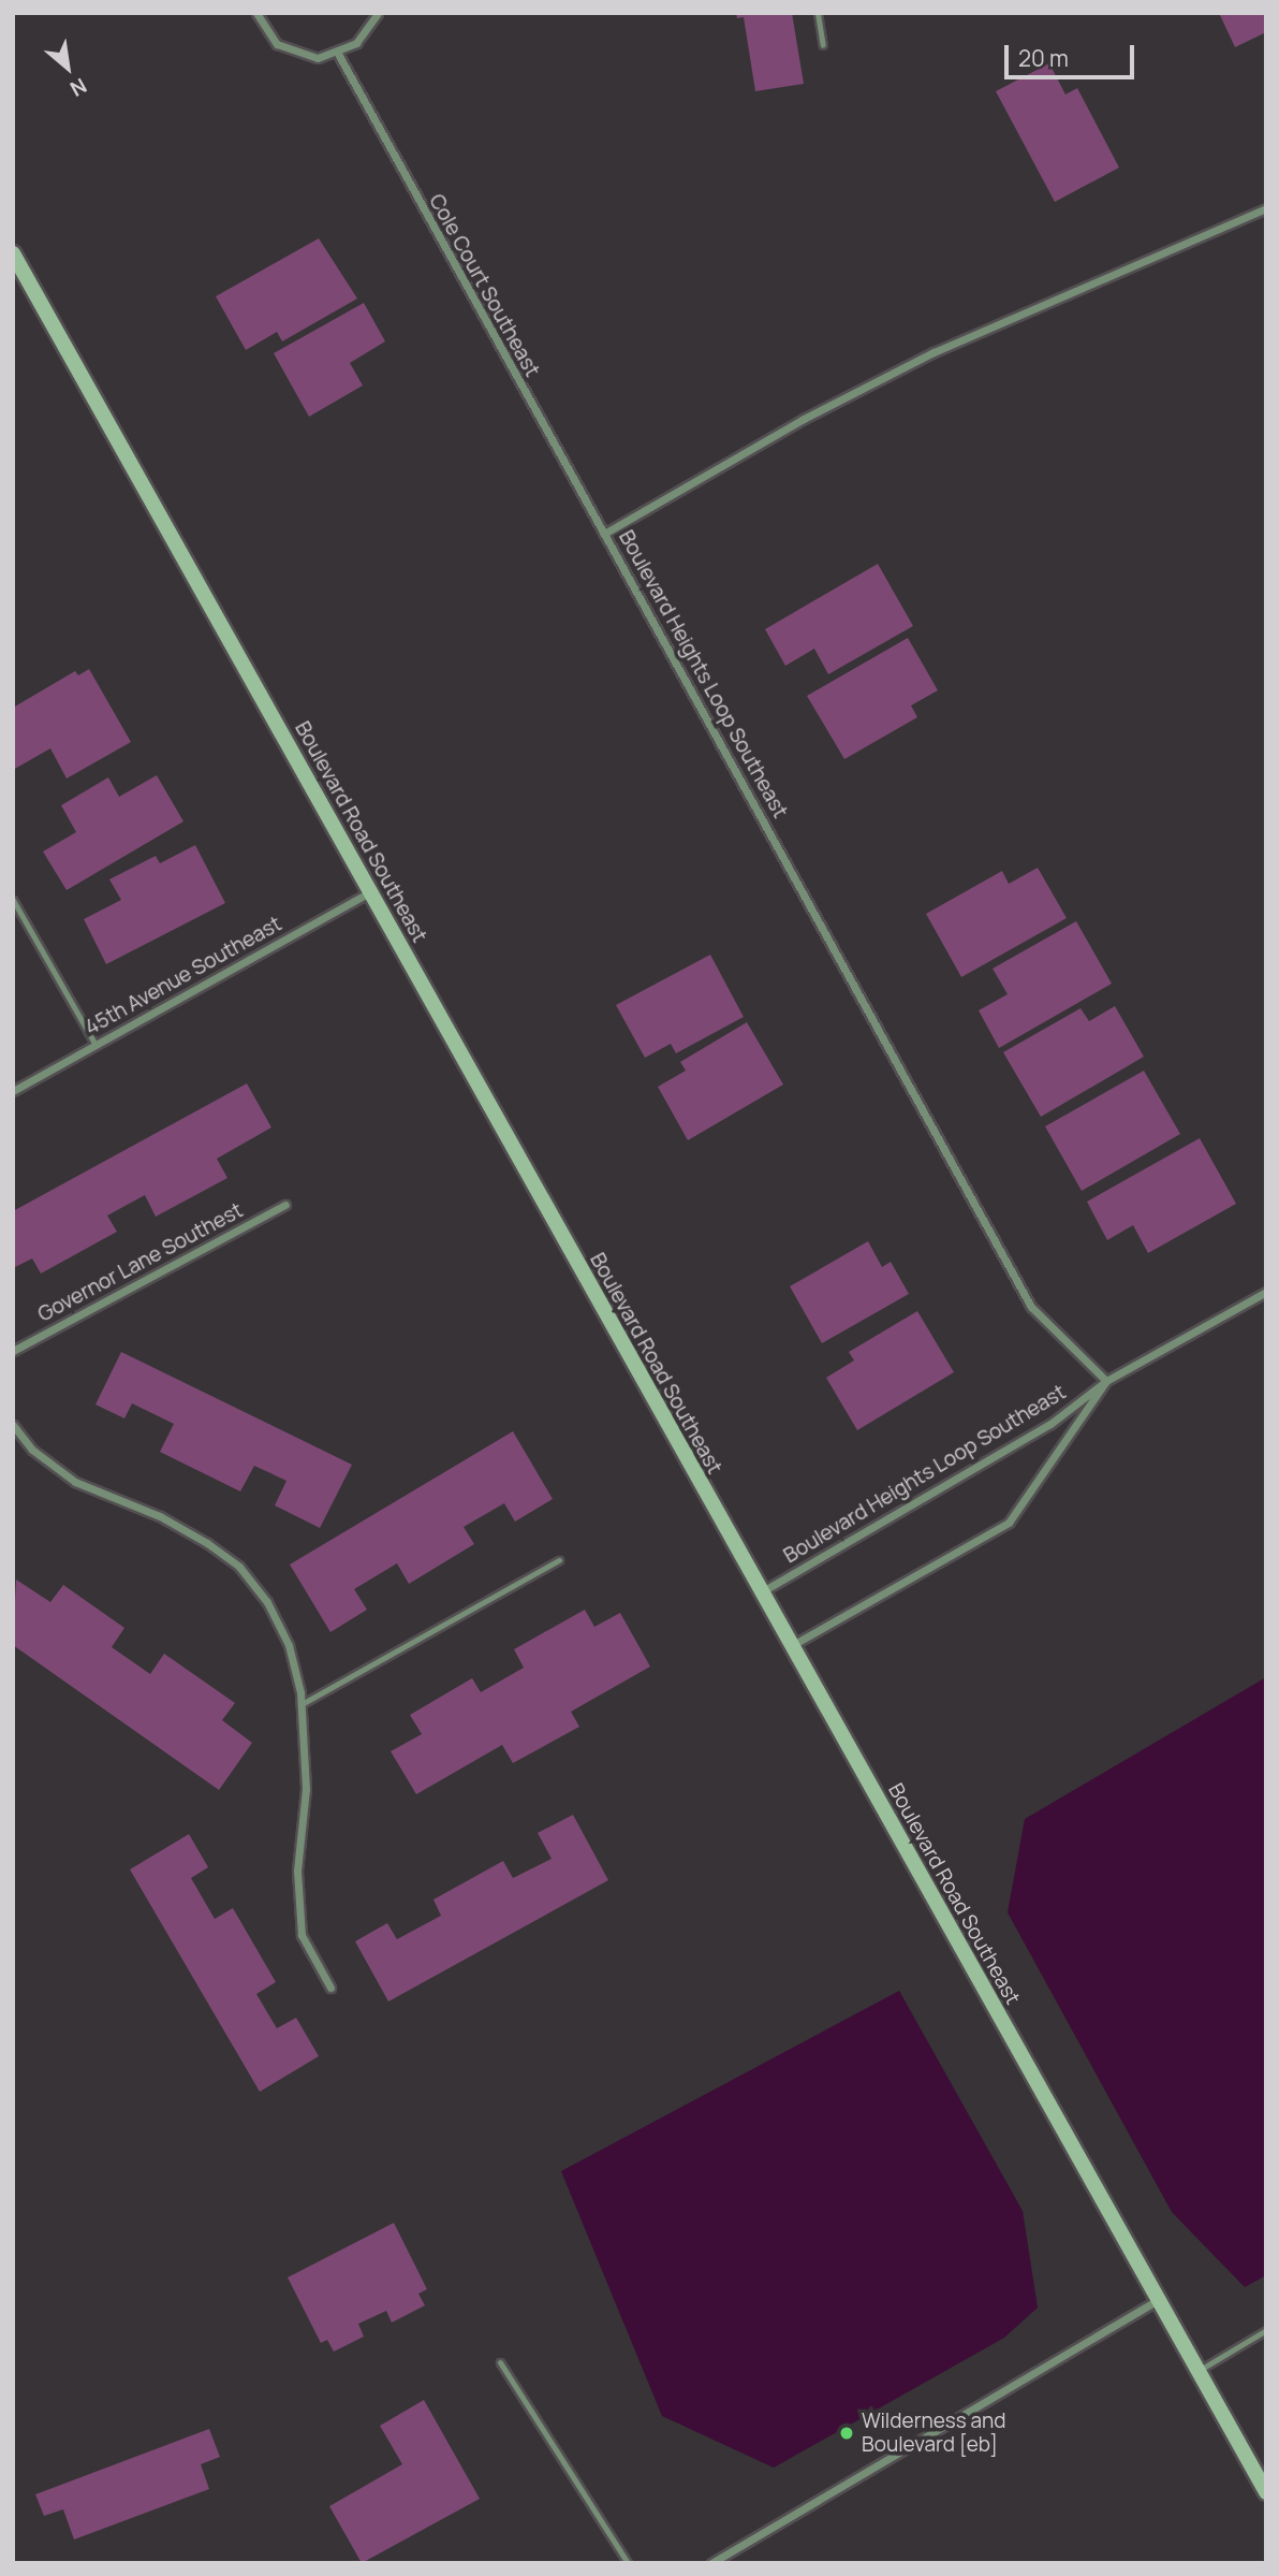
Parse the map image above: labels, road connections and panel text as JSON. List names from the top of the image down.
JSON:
{
  "streets": {
    "street": [
      "Cole Court Southeast",
      "Boulevard Heights Loop Southeast",
      "Boulevard Road Southeast",
      "45th Avenue Southeast",
      "Governor Lane Southest"
    ]
  },
  "crossings": [
    ["Cole Court Southeast", "Boulevard Heights Loop Southeast"],
    ["Boulevard Heights Loop Southeast", "Boulevard Road Southeast"],
    ["Boulevard Road Southeast", "45th Avenue Southeast"]
  ],
  "places": ["Wilderness and Boulevard [eb]"],
  "scale_bar": "20 m",
  "north": "bottom right"
}
